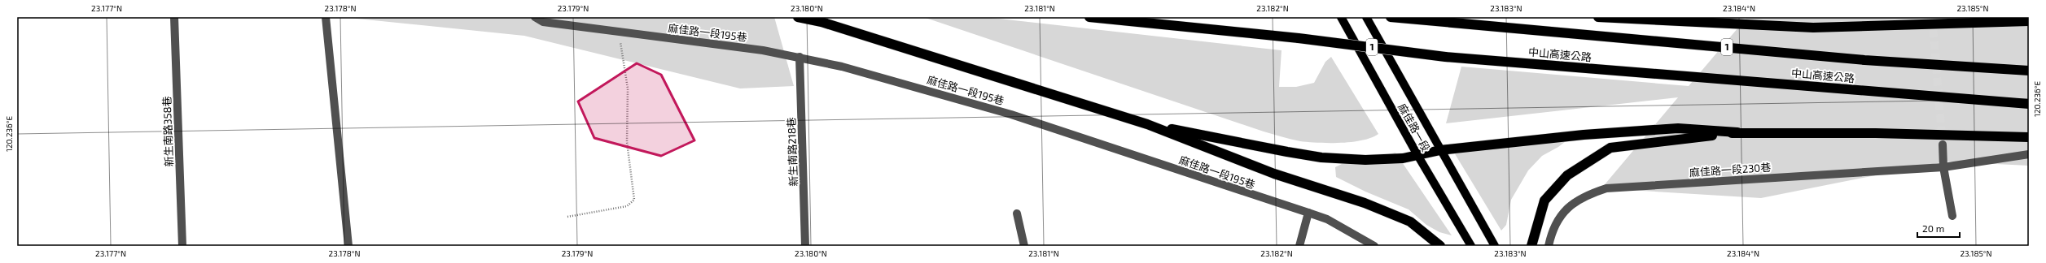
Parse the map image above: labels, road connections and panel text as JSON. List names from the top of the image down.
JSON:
{
  "streets": {
    "highway": ["1", "中山高速公路"],
    "main road": ["麻佳路一段"],
    "lane": [
      "麻佳路一段195巷",
      "新生南路358巷",
      "新生南路218巷",
      "麻佳路一段230巷"
    ]
  },
  "crossings": [
    ["麻佳路一段195巷", "新生南路218巷"]
  ],
  "scale_bar": "20 m",
  "coordinates": [
    "23.177°N",
    "23.178°N",
    "23.179°N",
    "23.180°N",
    "23.181°N",
    "23.182°N",
    "23.183°N",
    "23.184°N",
    "23.185°N",
    "120.236°E"
  ]
}
